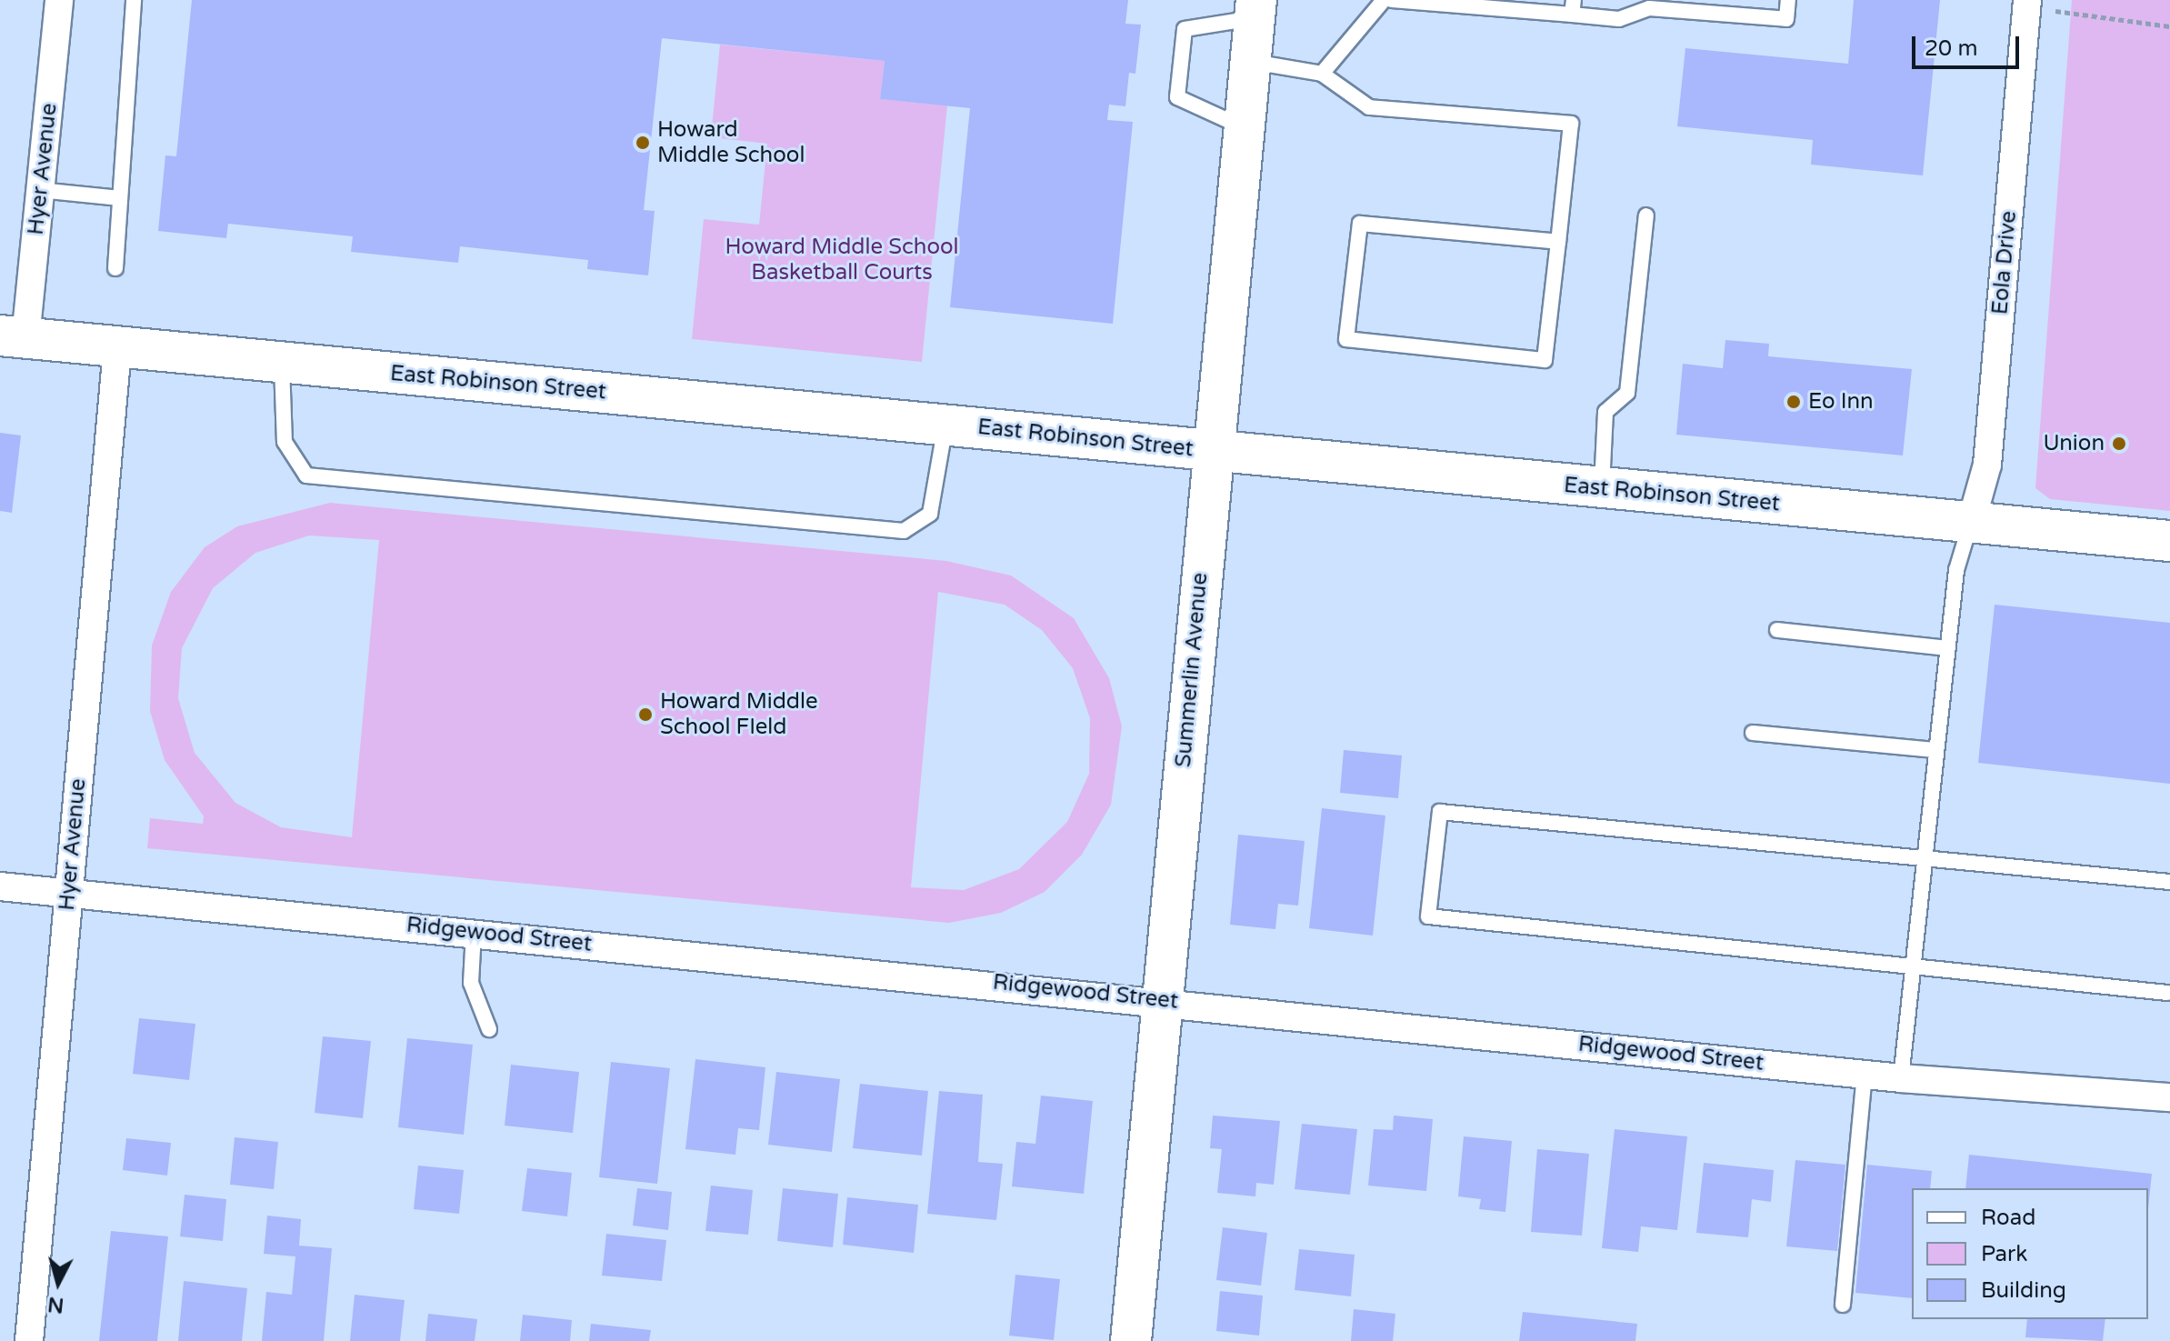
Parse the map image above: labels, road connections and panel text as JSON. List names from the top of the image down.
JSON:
{
  "streets": {
    "main road": ["East Robinson Street", "Summerlin Avenue"],
    "street": ["Hyer Avenue", "Eola Drive", "Ridgewood Street"]
  },
  "crossings": [
    ["Hyer Avenue", "East Robinson Street"],
    ["Hyer Avenue", "Ridgewood Street"],
    ["Eola Drive", "East Robinson Street"],
    ["East Robinson Street", "Summerlin Avenue"],
    ["Summerlin Avenue", "Ridgewood Street"]
  ],
  "parks": ["Howard Middle School Basketball Courts"],
  "places": [
    "Howard Middle School",
    "Eo Inn",
    "Union",
    "Howard Middle School FIeld"
  ],
  "legend": ["Road", "Park", "Building"],
  "scale_bar": "20 m",
  "north": "bottom"
}
